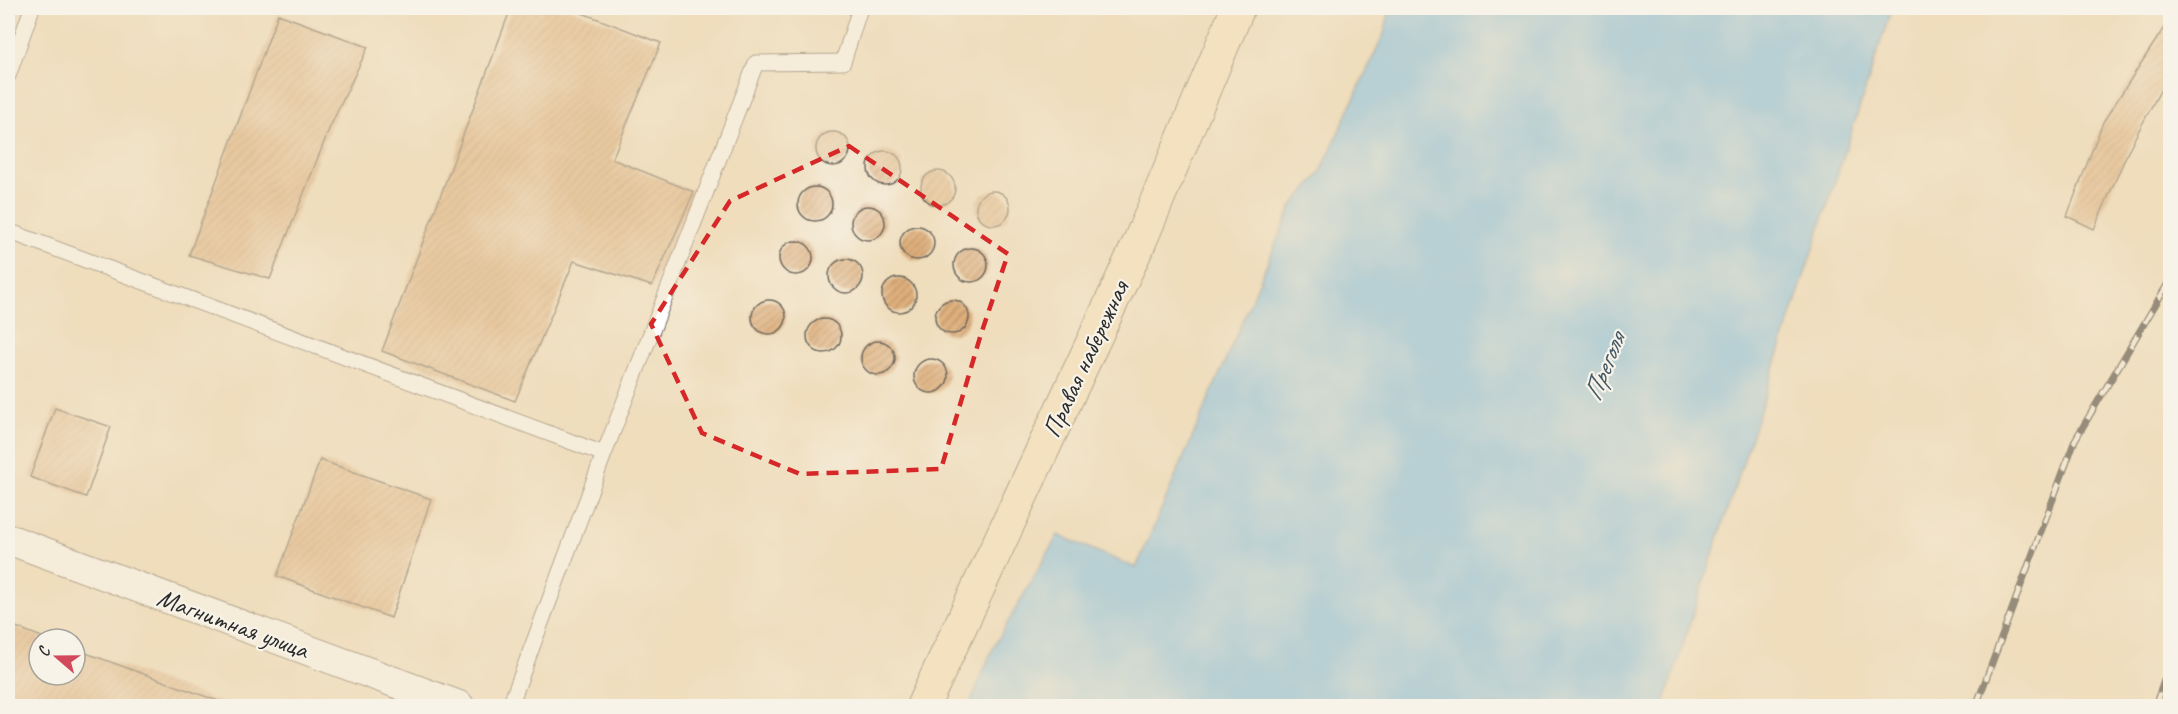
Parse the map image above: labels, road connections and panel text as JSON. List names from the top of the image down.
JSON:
{
  "streets": {
    "main road": ["Правая набережная"],
    "street": ["Магнитная улица"]
  },
  "water": ["Преголя"],
  "north": "left"
}
